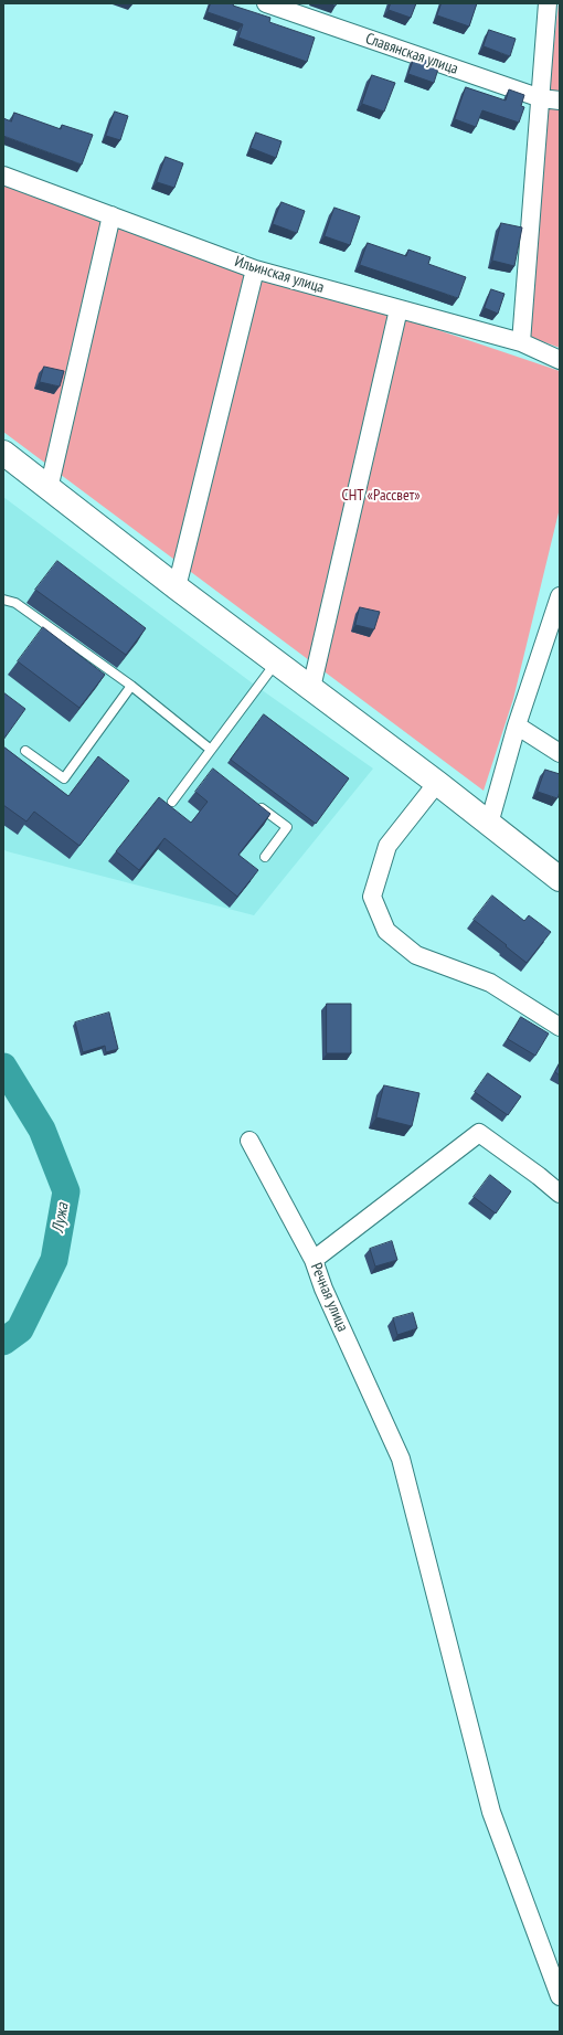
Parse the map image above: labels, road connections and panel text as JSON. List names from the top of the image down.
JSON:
{
  "streets": {
    "street": ["Славянская улица", "Ильинская улица", "Речная улица"]
  },
  "water": ["Лужа"],
  "parks": ["СНТ «Рассвет»"]
}
